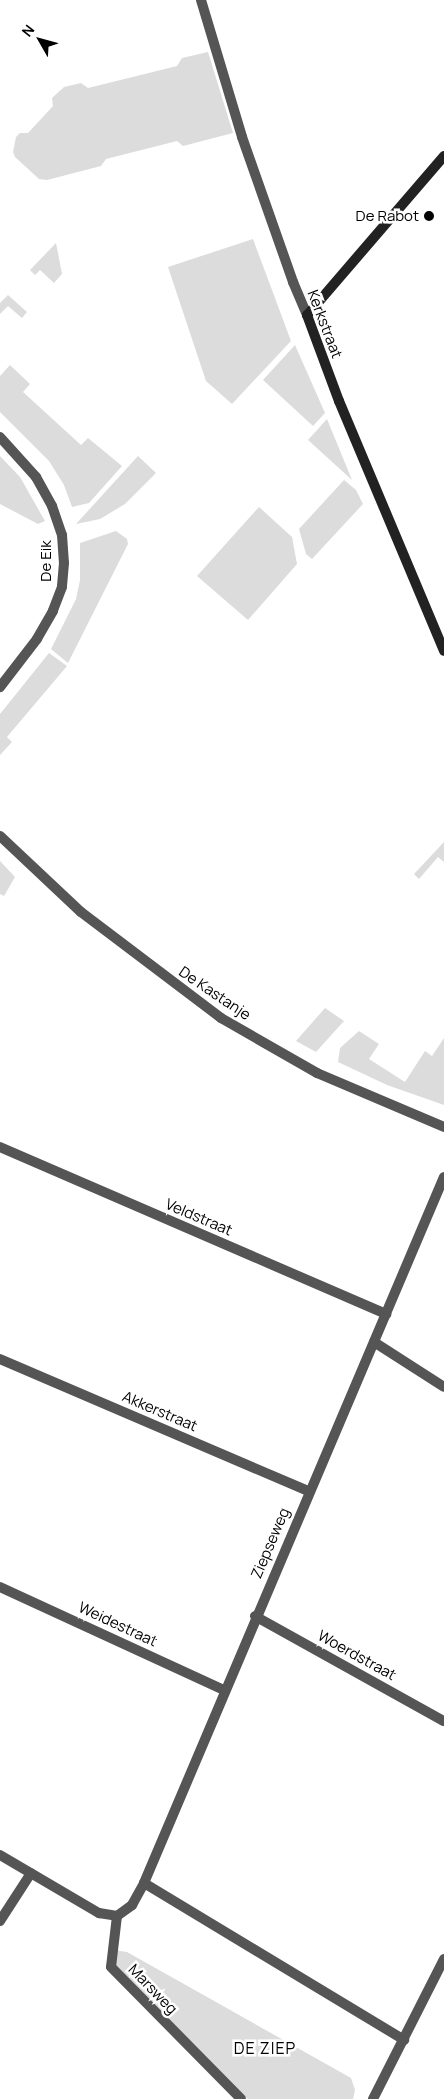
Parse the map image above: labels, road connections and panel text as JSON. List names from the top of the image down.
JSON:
{
  "streets": {
    "street": [
      "Kerkstraat",
      "De Eik",
      "De Kastanje",
      "Veldstraat",
      "Akkerstraat",
      "Ziepseweg",
      "Weidestraat",
      "Woerdstraat",
      "Marsweg"
    ]
  },
  "crossings": [
    ["Veldstraat", "Ziepseweg"],
    ["Akkerstraat", "Ziepseweg"],
    ["Ziepseweg", "Weidestraat"],
    ["Ziepseweg", "Woerdstraat"],
    ["Ziepseweg", "Marsweg"]
  ],
  "districts": ["DE ZIEP"],
  "places": ["De Rabot"],
  "north": "top left"
}
